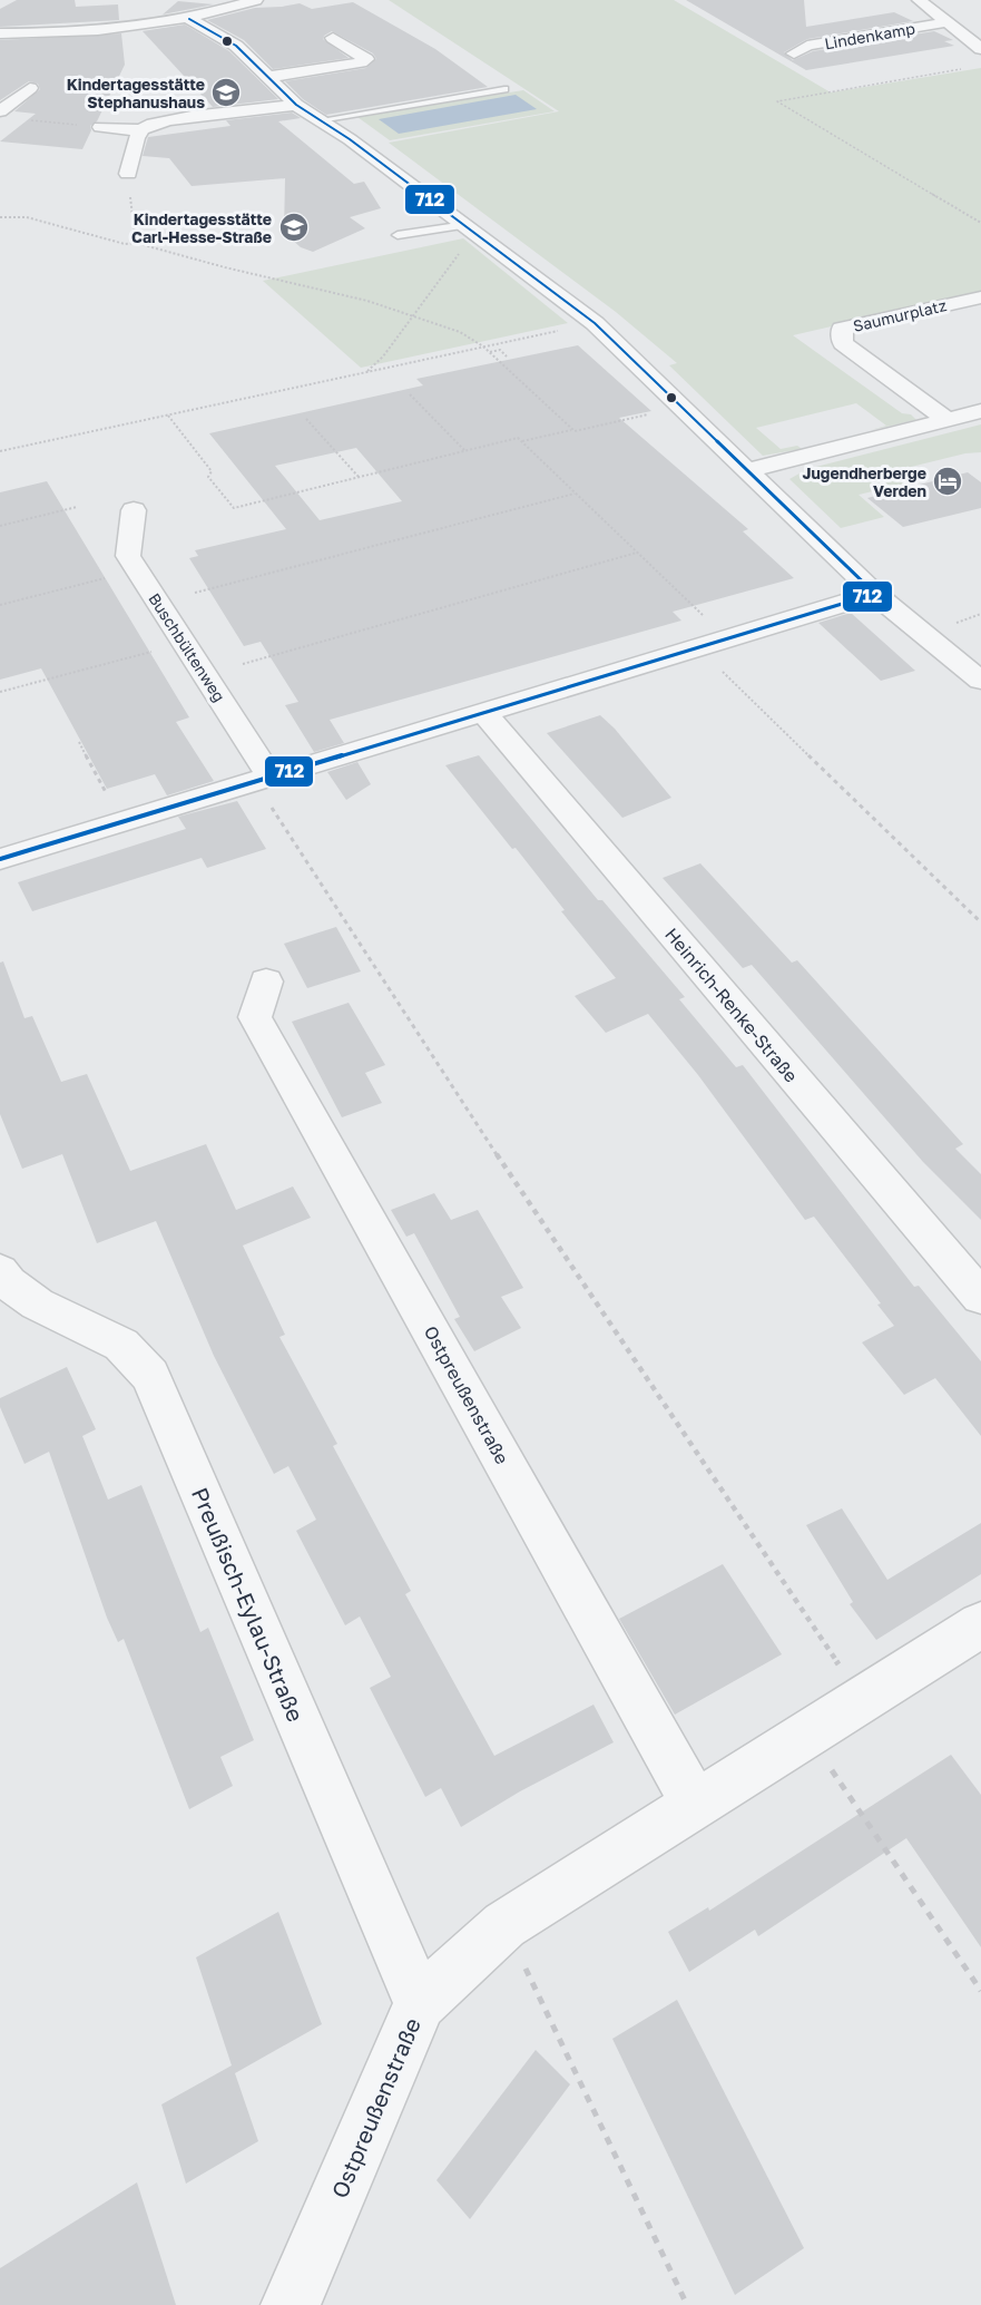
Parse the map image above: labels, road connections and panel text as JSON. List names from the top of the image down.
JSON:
{
  "streets": {
    "street": [
      "Lindenkamp",
      "Saumurplatz",
      "Buschbültenweg",
      "Heinrich-Renke-Straße",
      "Ostpreußenstraße",
      "Preußisch-Eylau-Straße"
    ]
  },
  "crossings": [
    ["Ostpreußenstraße", "Preußisch-Eylau-Straße"]
  ],
  "places": {
    "school or university": ["Kindertagesstätte Stephanushaus", "Kindertagesstätte Carl-Hesse-Straße"],
    "hotel": ["Jugendherberge Verden"]
  },
  "lines": ["transit line 712"]
}
